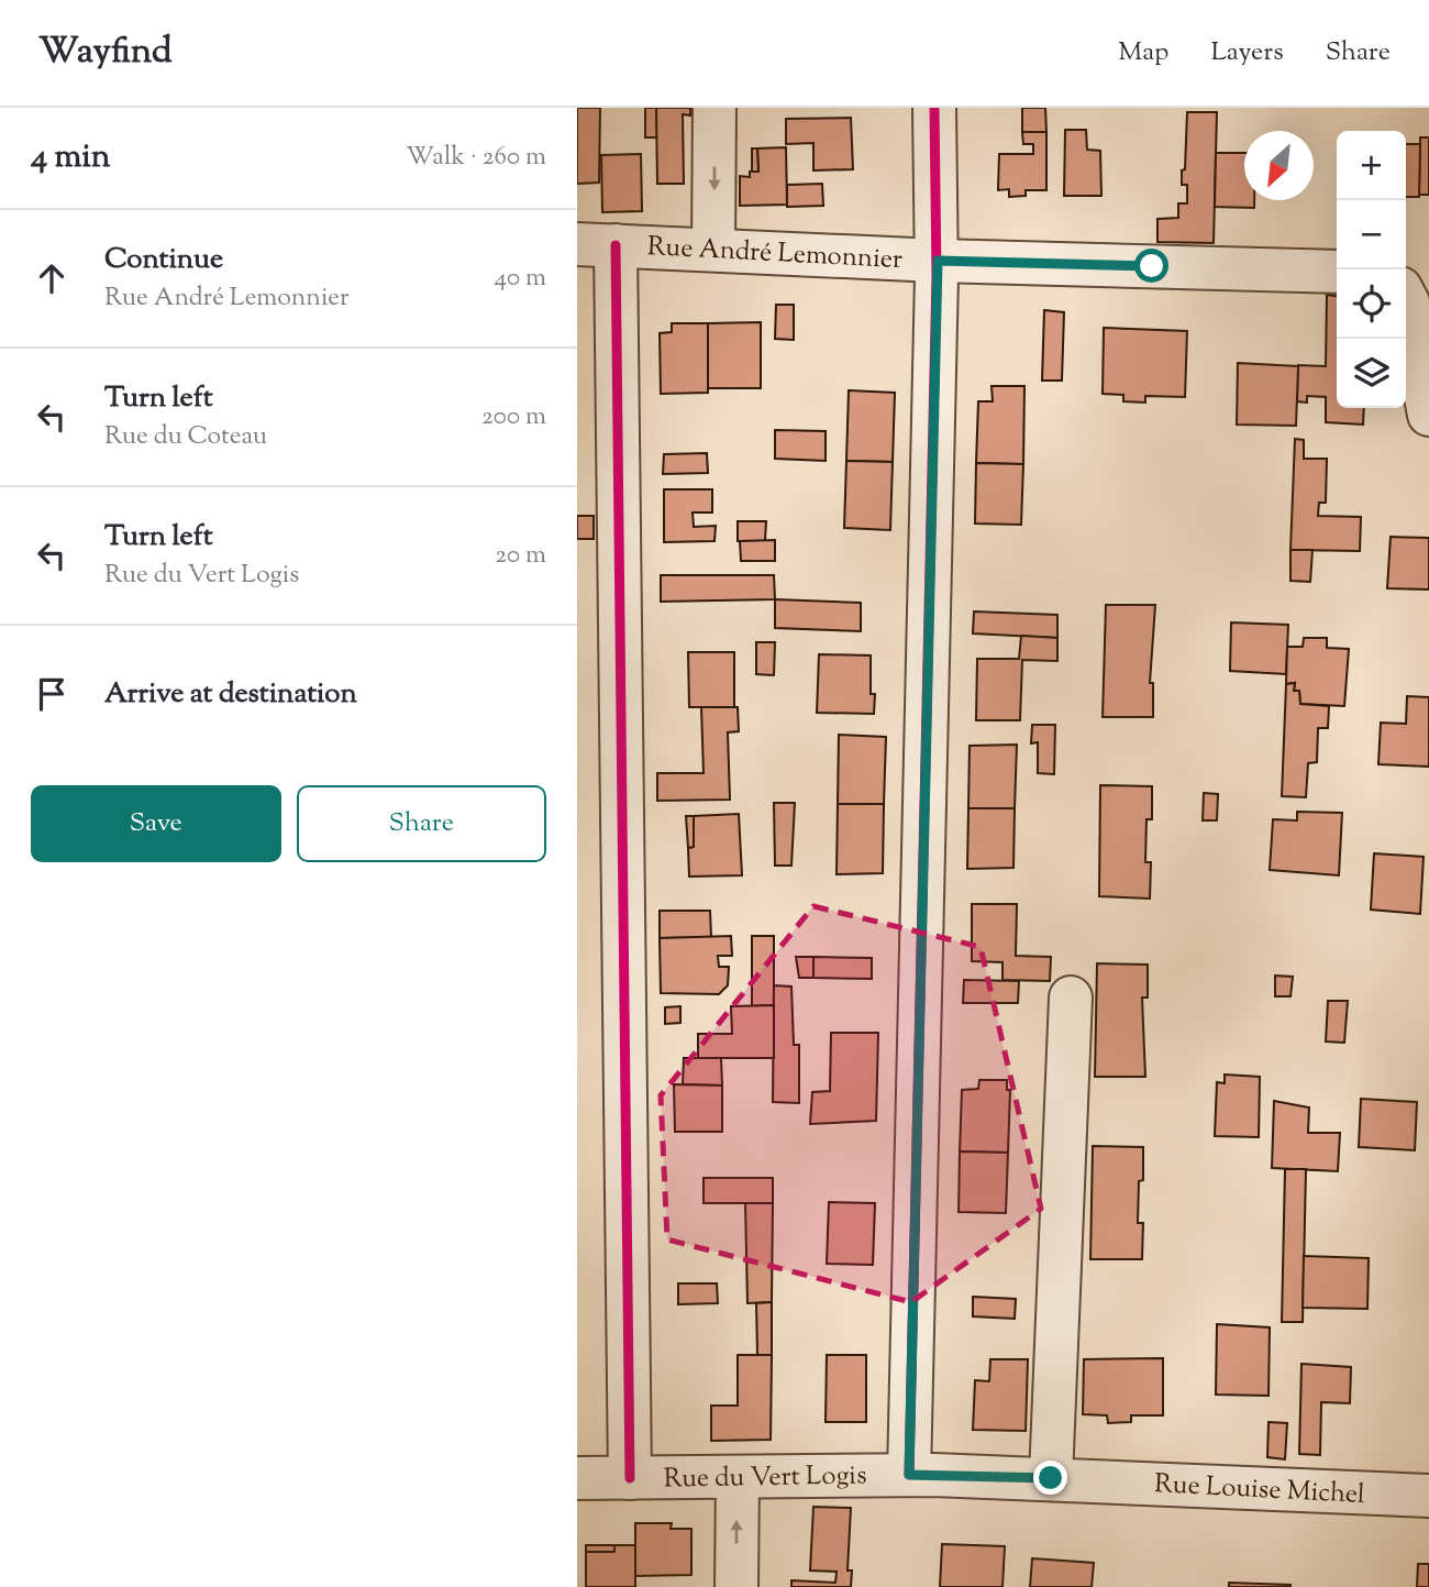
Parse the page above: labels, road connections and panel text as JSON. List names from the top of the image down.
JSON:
{
  "streets": {
    "street": ["Rue André Lemonnier", "Rue du Vert Logis", "Rue Louise Michel"]
  },
  "crossings": [
    ["Rue du Vert Logis", "Rue Louise Michel"]
  ],
  "north": "bottom left",
  "page": {
    "header": "Wayfind",
    "nav": ["Map", "Layers", "Share"],
    "heading": ["4 min", "Walk · 260 m"],
    "map_buttons": ["+", "−"],
    "list": [
      ["Continue", "Rue André Lemonnier", "40 m"],
      ["Turn left", "Rue du Coteau", "200 m"],
      ["Turn left", "Rue du Vert Logis", "20 m"],
      "Arrive at destination"
    ],
    "buttons": ["Save", "Share"]
  }
}
